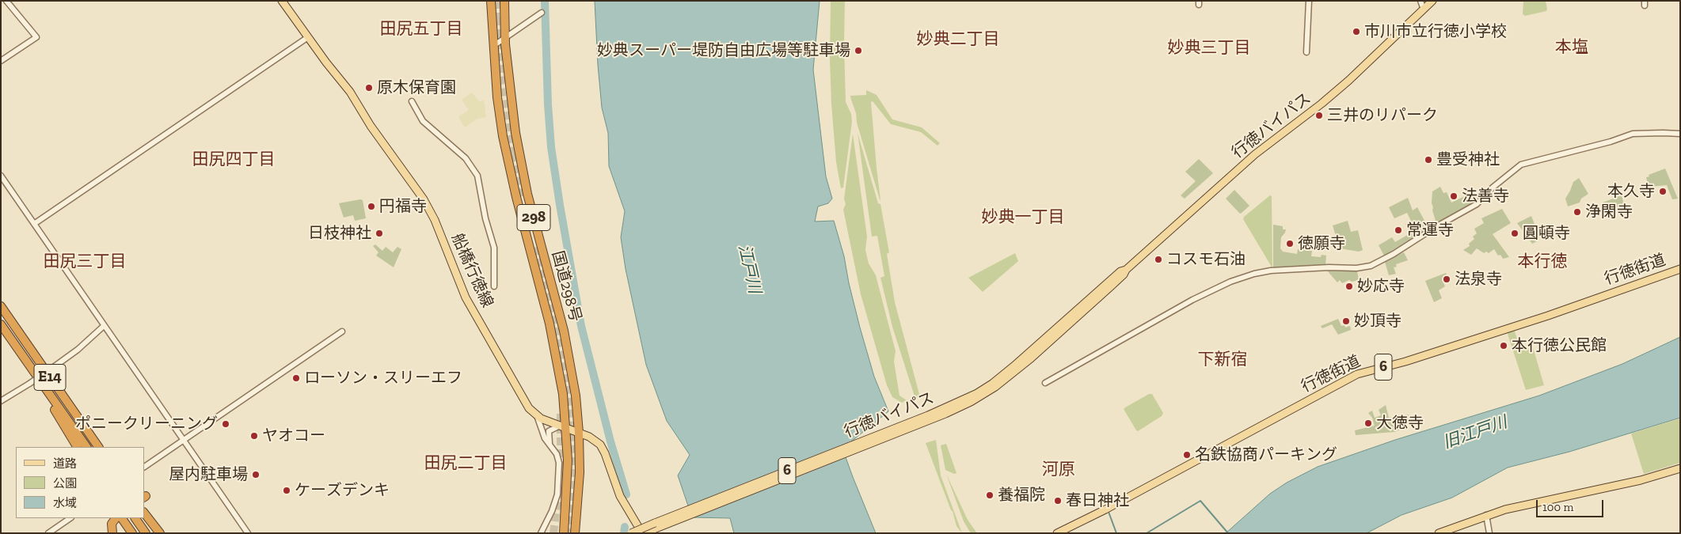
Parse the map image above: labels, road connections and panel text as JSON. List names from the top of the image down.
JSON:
{
  "streets": {
    "highway": ["298", "国道298号", "E14"],
    "main road": [
      "行徳バイパス",
      "行徳街道",
      "船橋行徳線",
      "6"
    ]
  },
  "crossings": [
    ["298", "国道298号"]
  ],
  "districts": [
    "田尻五丁目",
    "妙典二丁目",
    "本塩",
    "妙典三丁目",
    "田尻四丁目",
    "妙典一丁目",
    "田尻三丁目",
    "本行徳",
    "下新宿",
    "田尻二丁目",
    "河原"
  ],
  "water": ["江戸川", "旧江戸川"],
  "places": [
    "市川市立行徳小学校",
    "妙典スーパー堤防自由広場等駐車場",
    "原木保育園",
    "三井のリパーク",
    "豊受神社",
    "本久寺",
    "法善寺",
    "円福寺",
    "浄閑寺",
    "常運寺",
    "日枝神社",
    "圓頓寺",
    "徳願寺",
    "コスモ石油",
    "法泉寺",
    "妙応寺",
    "妙頂寺",
    "本行徳公民館",
    "ローソン・スリーエフ",
    "大徳寺",
    "ポニークリーニング",
    "ヤオコー",
    "名鉄協商パーキング",
    "屋内駐車場",
    "ケーズデンキ",
    "養福院",
    "春日神社"
  ],
  "legend": ["道路", "公園", "水域"],
  "scale_bar": "100 m"
}
